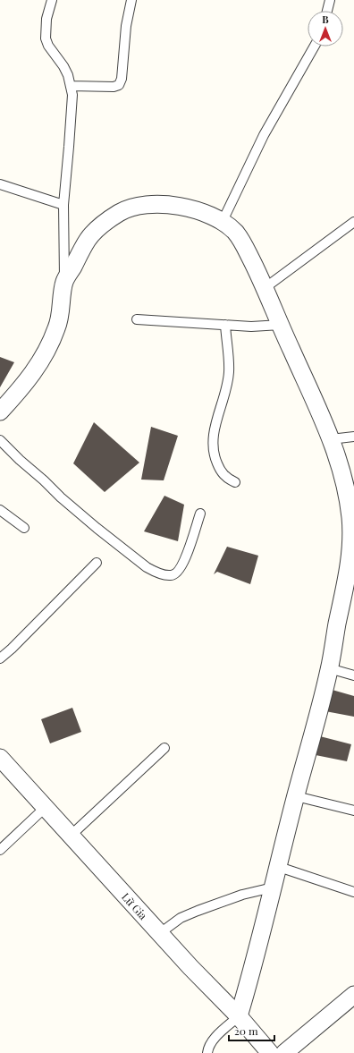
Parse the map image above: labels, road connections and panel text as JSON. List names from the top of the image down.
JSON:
{
  "streets": {
    "street": ["Lữ Gia"]
  },
  "scale_bar": "20 m",
  "north": "top"
}
